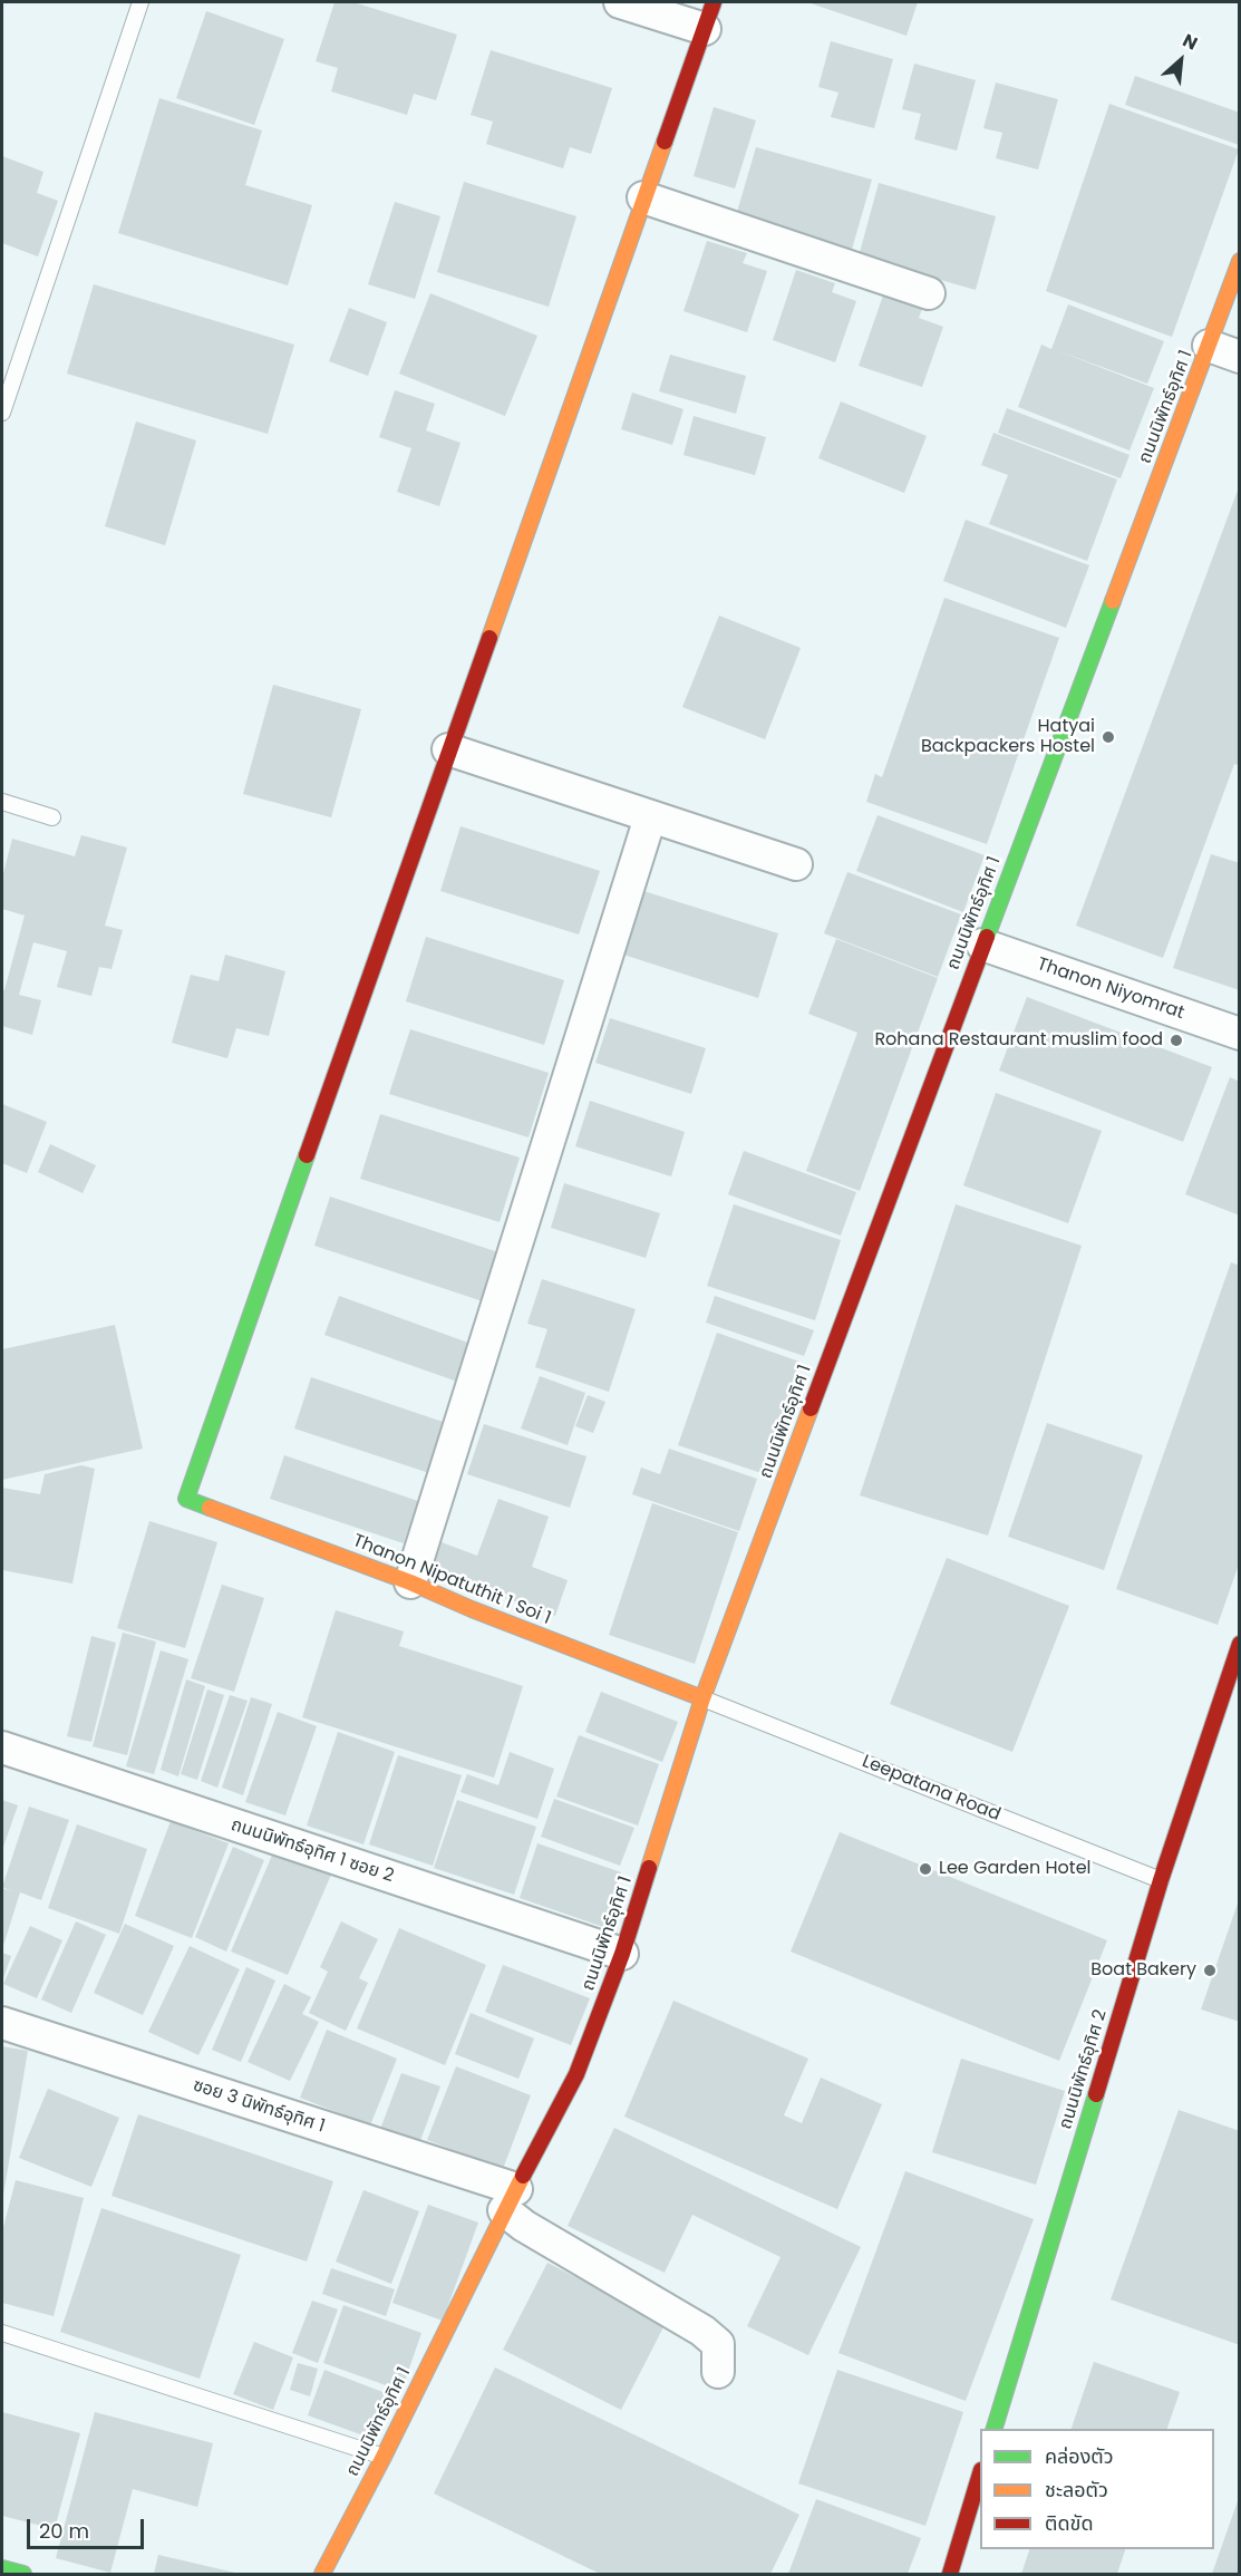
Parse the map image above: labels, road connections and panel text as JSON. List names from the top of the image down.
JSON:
{
  "streets": {
    "street": [
      "ถนนนิพัทธ์อุทิศ 1",
      "Thanon Niyomrat",
      "Thanon Nipatuthit 1 Soi 1",
      "ถนนนิพัทธ์อุทิศ 1 ซอย 2",
      "ถนนนิพัทธ์อุทิศ 2",
      "ซอย 3 นิพัทธ์อุทิศ 1"
    ],
    "lane": ["Leepatana Road"]
  },
  "crossings": [
    ["ถนนนิพัทธ์อุทิศ 1", "Thanon Niyomrat"],
    ["ถนนนิพัทธ์อุทิศ 1", "Thanon Nipatuthit 1 Soi 1"],
    ["ถนนนิพัทธ์อุทิศ 1", "Leepatana Road"],
    ["ถนนนิพัทธ์อุทิศ 1", "ถนนนิพัทธ์อุทิศ 1 ซอย 2"],
    ["ถนนนิพัทธ์อุทิศ 1", "ซอย 3 นิพัทธ์อุทิศ 1"],
    ["Thanon Nipatuthit 1 Soi 1", "Leepatana Road"],
    ["Leepatana Road", "ถนนนิพัทธ์อุทิศ 2"]
  ],
  "places": [
    "Hatyai Backpackers Hostel",
    "Rohana Restaurant muslim food",
    "Lee Garden Hotel",
    "Boat Bakery"
  ],
  "legend": ["คล่องตัว", "ชะลอตัว", "ติดขัด"],
  "scale_bar": "20 m",
  "north": "top right"
}
